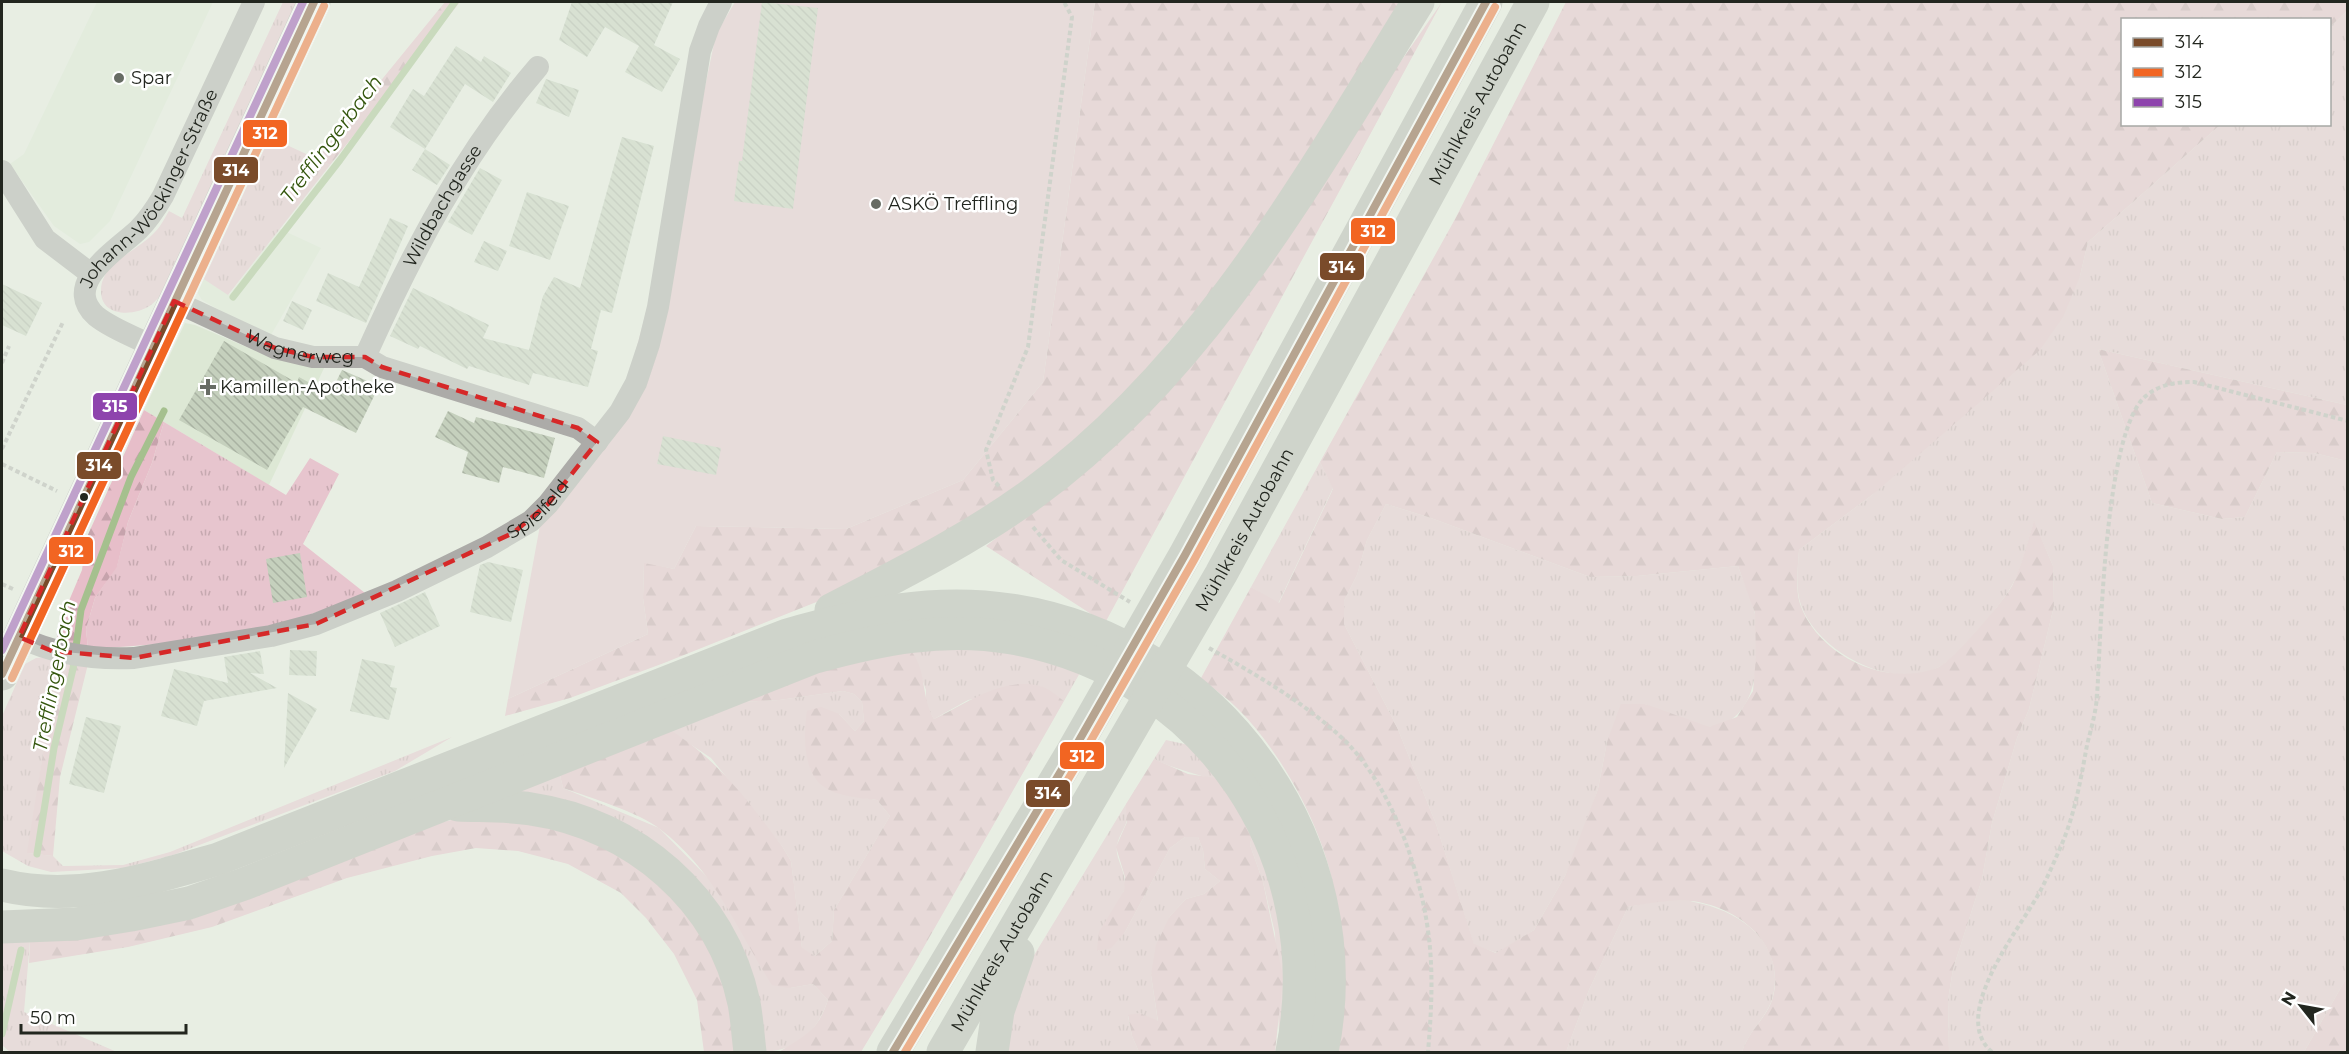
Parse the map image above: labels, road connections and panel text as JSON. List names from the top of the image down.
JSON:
{
  "streets": {
    "highway": ["Mühlkreis Autobahn"],
    "street": [
      "Johann-Wöckinger-Straße",
      "Wildbachgasse",
      "Wagnerweg",
      "Spielfeld"
    ]
  },
  "crossings": [
    ["Wildbachgasse", "Wagnerweg"],
    ["Wagnerweg", "Spielfeld"]
  ],
  "water": ["Trefflingerbach"],
  "places": {
    "other": ["Spar", "ASKÖ Treffling"],
    "health": ["Kamillen-Apotheke"]
  },
  "lines": ["transit line 314", "transit line 315", "transit line 312"],
  "legend": ["314", "312", "315"],
  "scale_bar": "50 m",
  "north": "top left"
}
